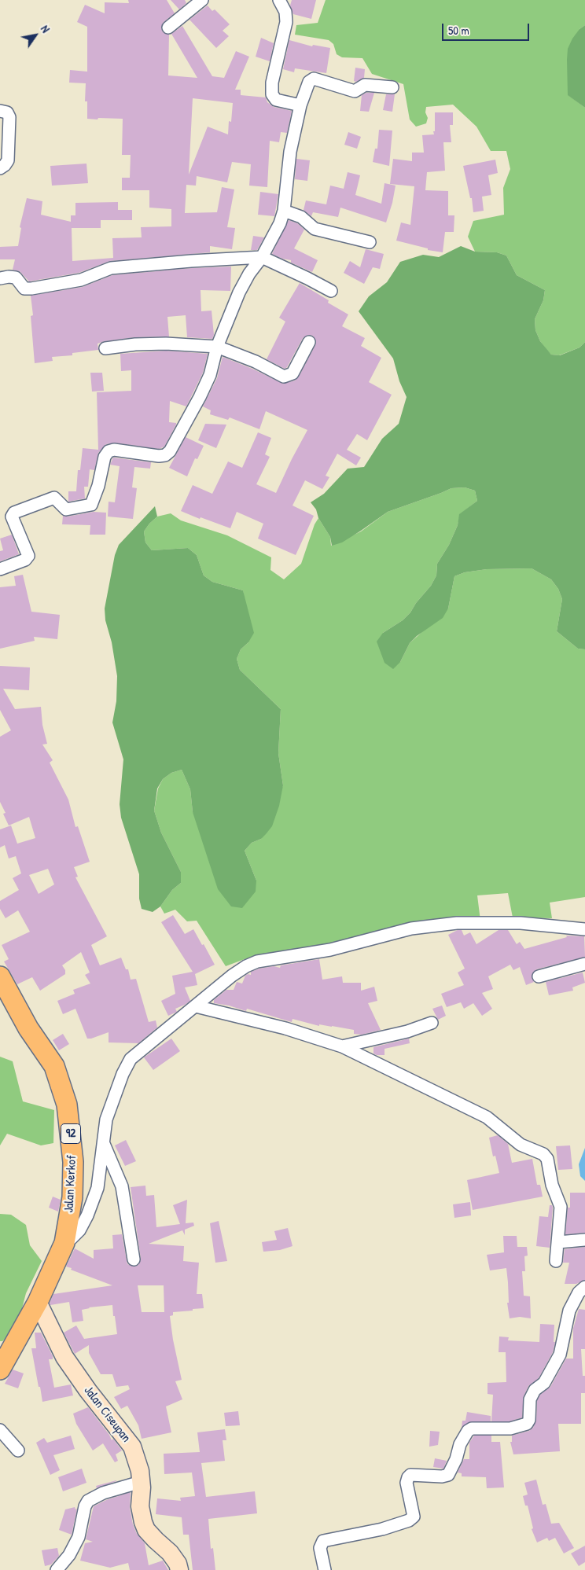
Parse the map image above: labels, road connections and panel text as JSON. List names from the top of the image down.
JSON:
{
  "streets": {
    "main road": ["92", "Jalan Kerkof", "Jalan Ciseupan"]
  },
  "crossings": [
    ["Jalan Kerkof", "Jalan Ciseupan"]
  ],
  "scale_bar": "50 m",
  "north": "top right"
}
